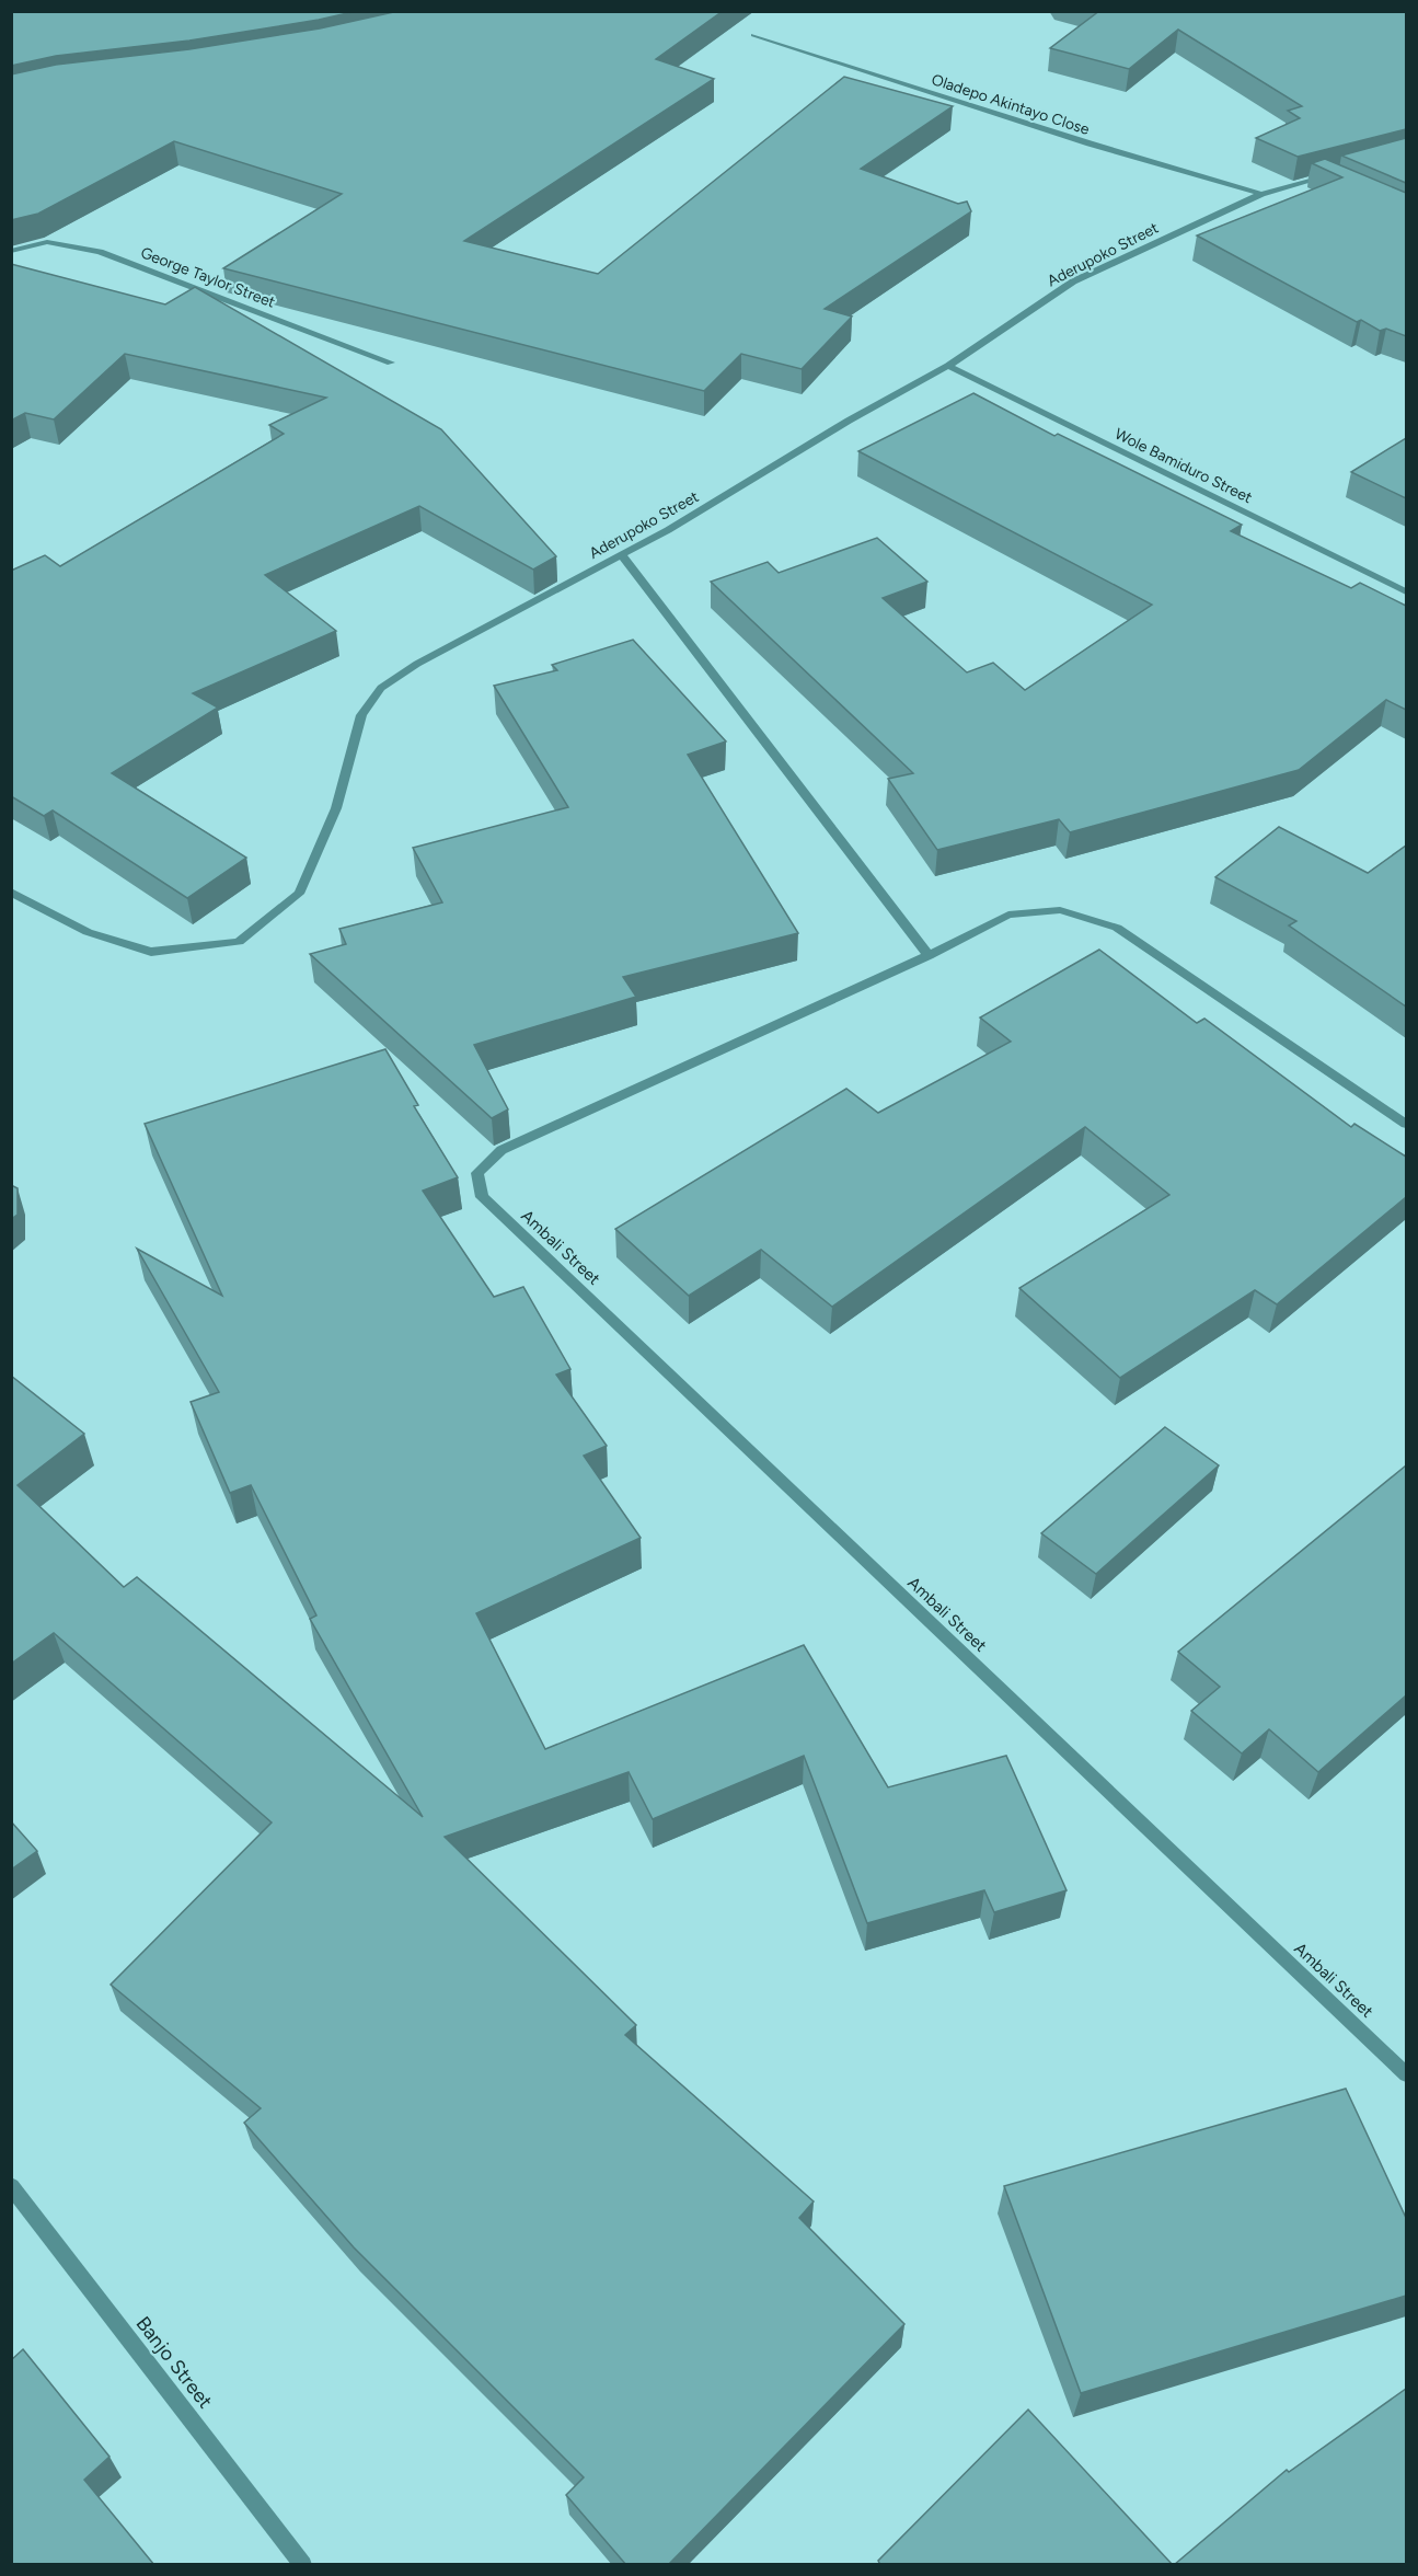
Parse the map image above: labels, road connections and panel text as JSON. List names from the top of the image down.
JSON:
{
  "streets": {
    "street": [
      "Oladepo Akintayo Close",
      "Aderupoko Street",
      "George Taylor Street",
      "Wole Bamiduro Street",
      "Ambali Street",
      "Banjo Street"
    ]
  },
  "crossings": [
    ["Oladepo Akintayo Close", "Aderupoko Street"],
    ["Aderupoko Street", "Wole Bamiduro Street"]
  ]
}
